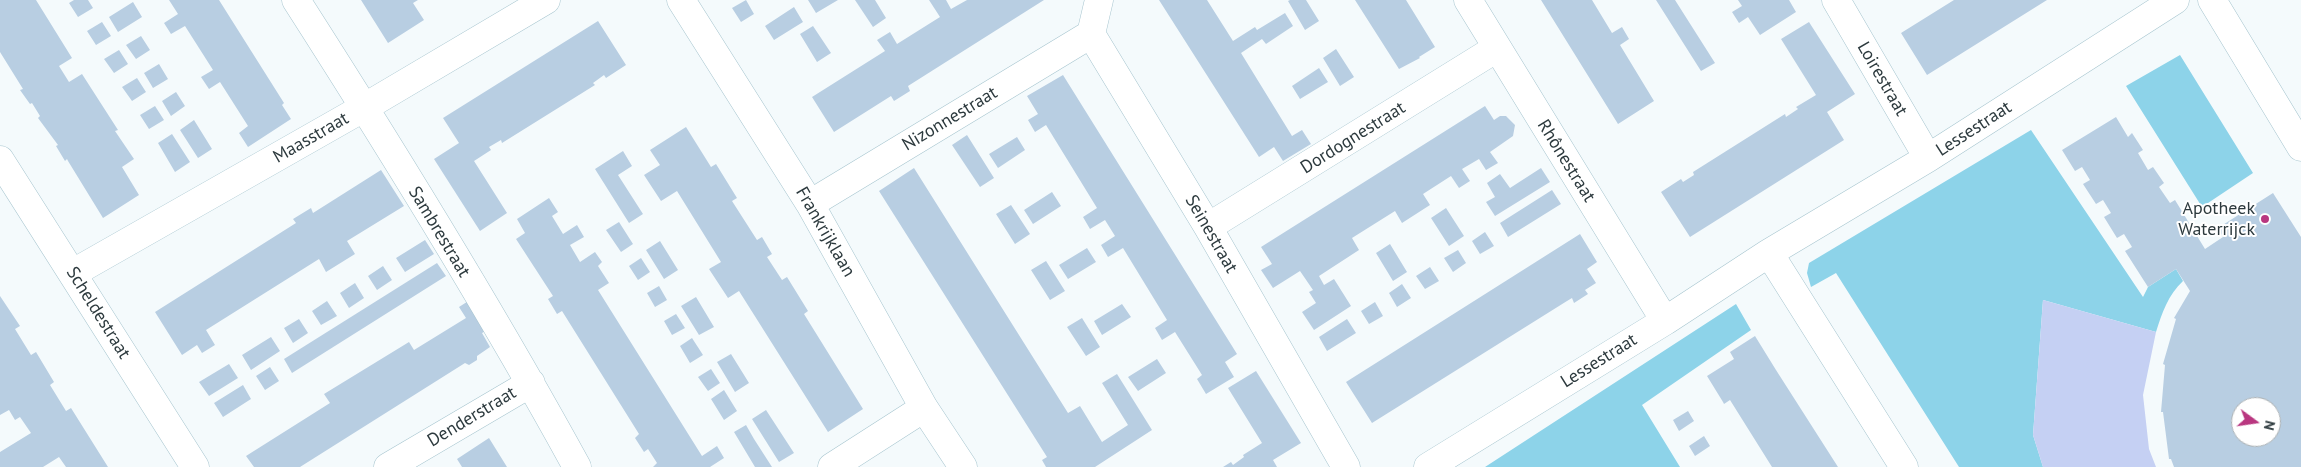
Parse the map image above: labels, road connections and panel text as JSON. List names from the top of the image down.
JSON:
{
  "streets": {
    "street": [
      "Loirestraat",
      "Nizonnestraat",
      "Lessestraat",
      "Maasstraat",
      "Dordognestraat",
      "Rhônestraat",
      "Sambrestraat",
      "Frankrijklaan",
      "Seinestraat",
      "Scheldestraat",
      "Denderstraat"
    ]
  },
  "crossings": [
    ["Loirestraat", "Lessestraat"],
    ["Nizonnestraat", "Frankrijklaan"],
    ["Nizonnestraat", "Seinestraat"],
    ["Lessestraat", "Rhônestraat"],
    ["Maasstraat", "Sambrestraat"],
    ["Maasstraat", "Scheldestraat"],
    ["Dordognestraat", "Rhônestraat"],
    ["Dordognestraat", "Seinestraat"],
    ["Sambrestraat", "Denderstraat"]
  ],
  "places": ["Apotheek Waterrijck"],
  "north": "right"
}
